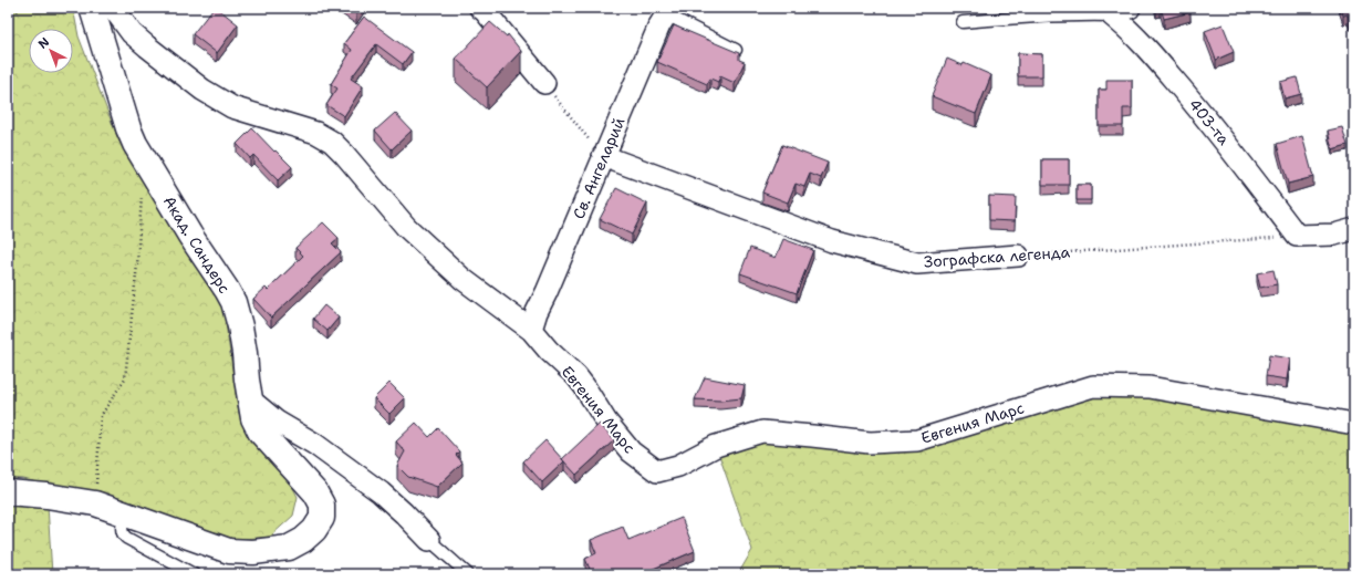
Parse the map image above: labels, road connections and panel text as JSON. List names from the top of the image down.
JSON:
{
  "streets": {
    "street": [
      "403-та",
      "Св. Ангеларий",
      "Акад. Сандерс",
      "Зографска легенда",
      "Евгения Марс"
    ]
  },
  "crossings": [
    ["403-та", "Зографска легенда"],
    ["Св. Ангеларий", "Зографска легенда"],
    ["Св. Ангеларий", "Евгения Марс"]
  ],
  "north": "top left"
}
